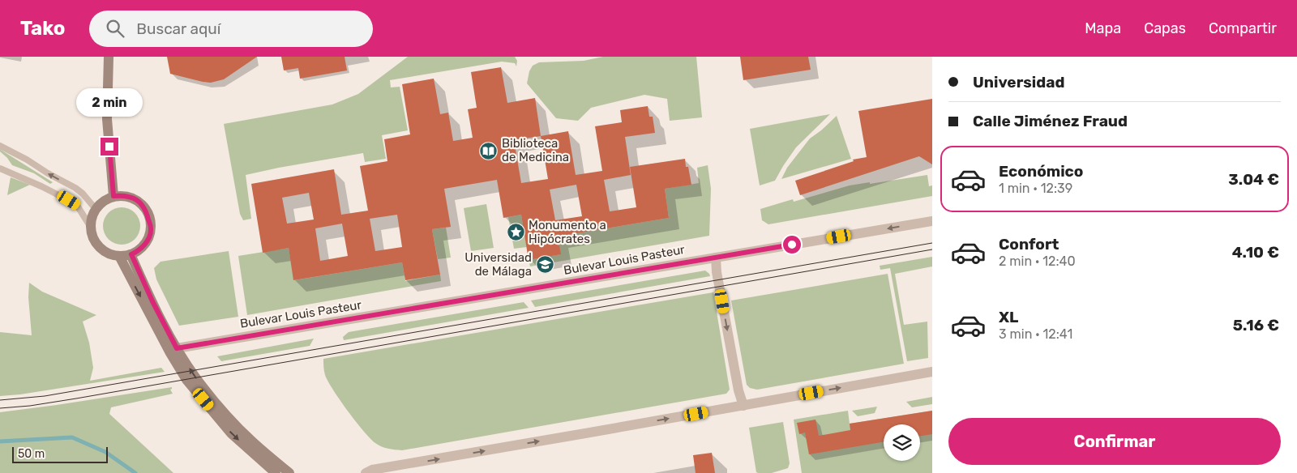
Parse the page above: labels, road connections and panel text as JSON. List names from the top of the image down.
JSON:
{
  "streets": {
    "street": ["Bulevar Louis Pasteur"]
  },
  "places": {
    "library": ["Biblioteca de Medicina"],
    "place": ["Monumento a Hipócrates"],
    "school or university": ["Universidad de Málaga"]
  },
  "scale_bar": "50 m",
  "page": {
    "header": "Tako",
    "search": "Buscar aquí",
    "nav": ["Mapa", "Capas", "Compartir"],
    "banner": ["Universidad", "Calle Jiménez Fraud"],
    "bubble": "2 min",
    "list": [
      {
        "name": "Económico",
        "note": "1 min · 12:39",
        "value": "3.04 €"
      },
      {
        "name": "Confort",
        "note": "2 min · 12:40",
        "value": "4.10 €"
      },
      {
        "name": "XL",
        "note": "3 min · 12:41",
        "value": "5.16 €"
      }
    ],
    "buttons": "Confirmar",
    "scale": "50 m"
  }
}
